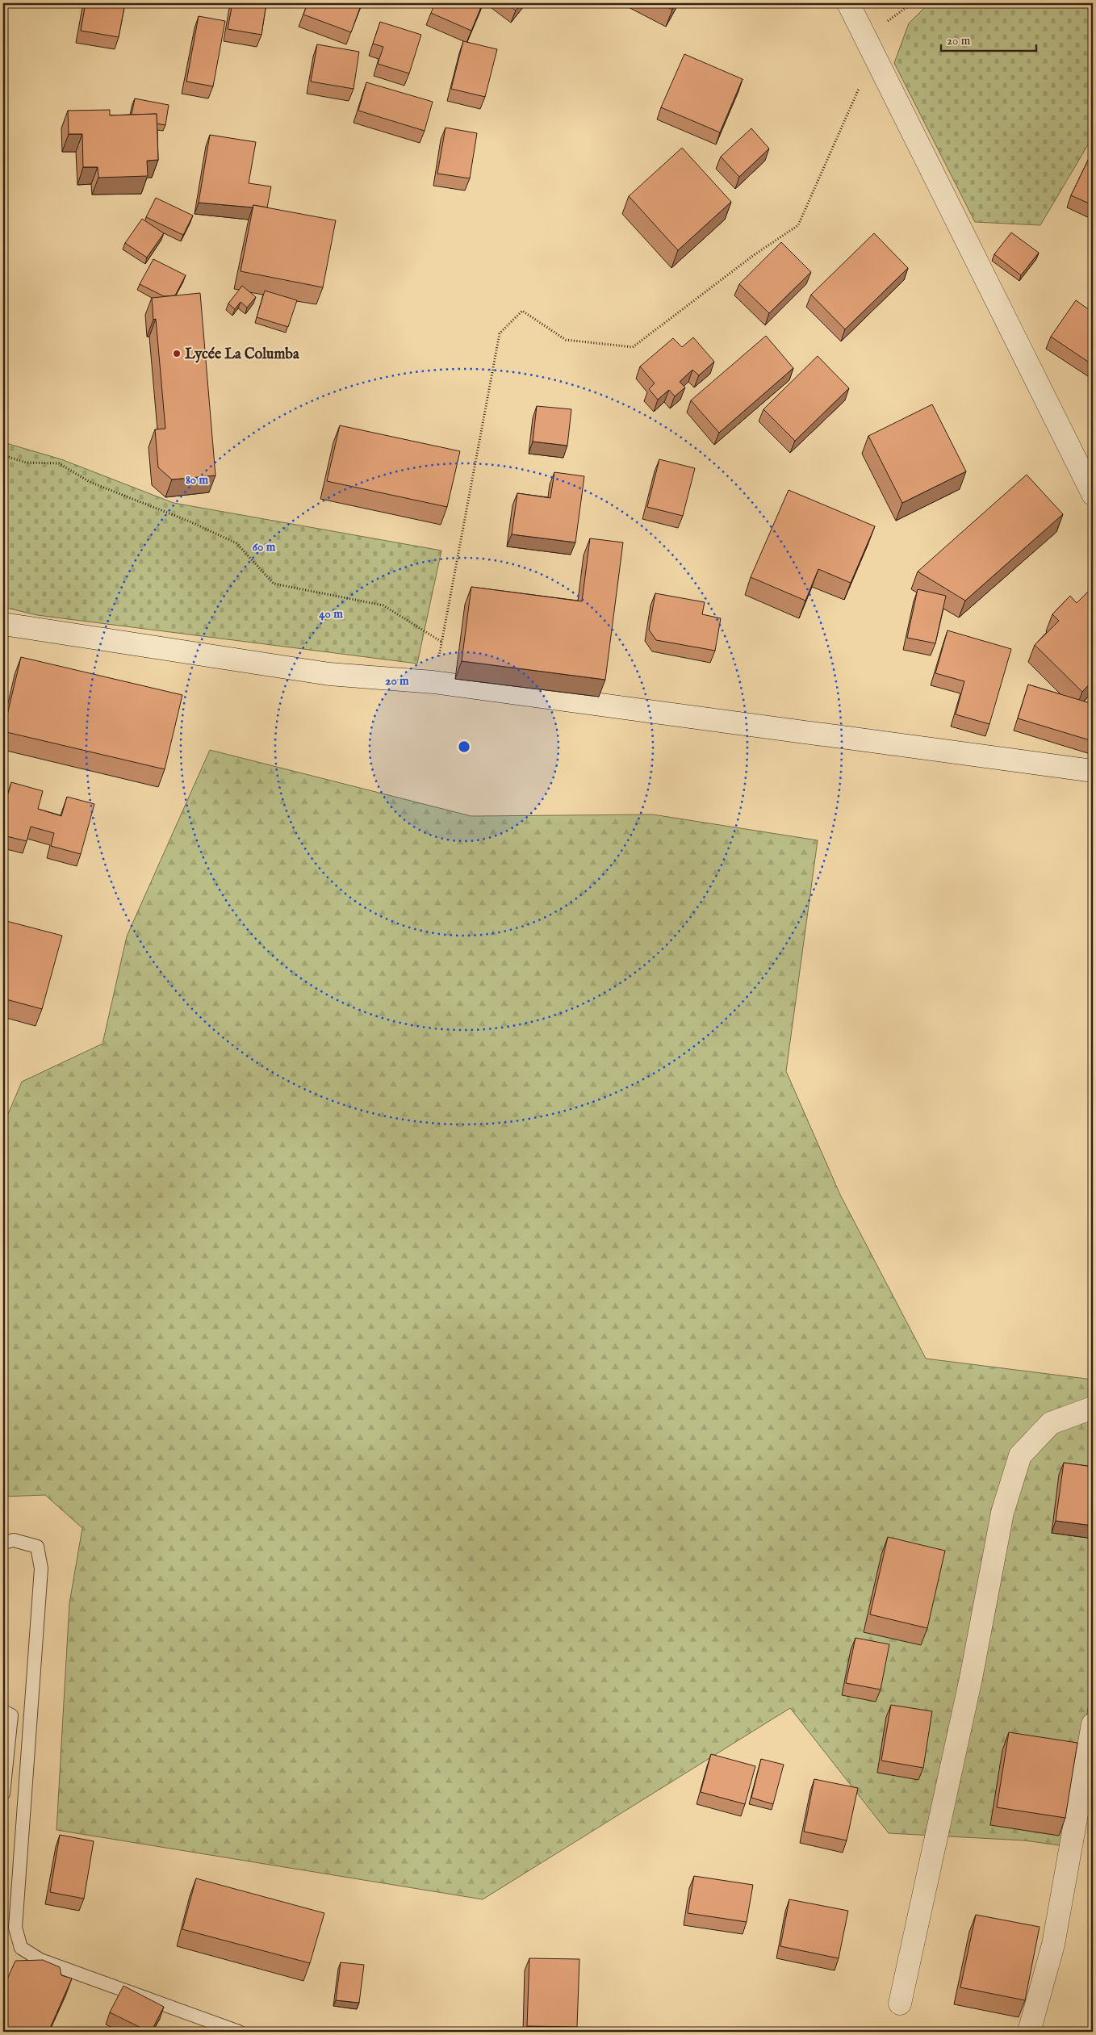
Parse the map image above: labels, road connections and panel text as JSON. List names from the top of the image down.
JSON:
{
  "places": ["Lycée La Columba"],
  "scale_bar": "20 m",
  "rings": [
    "80 m",
    "60 m",
    "40 m",
    "20 m"
  ]
}
